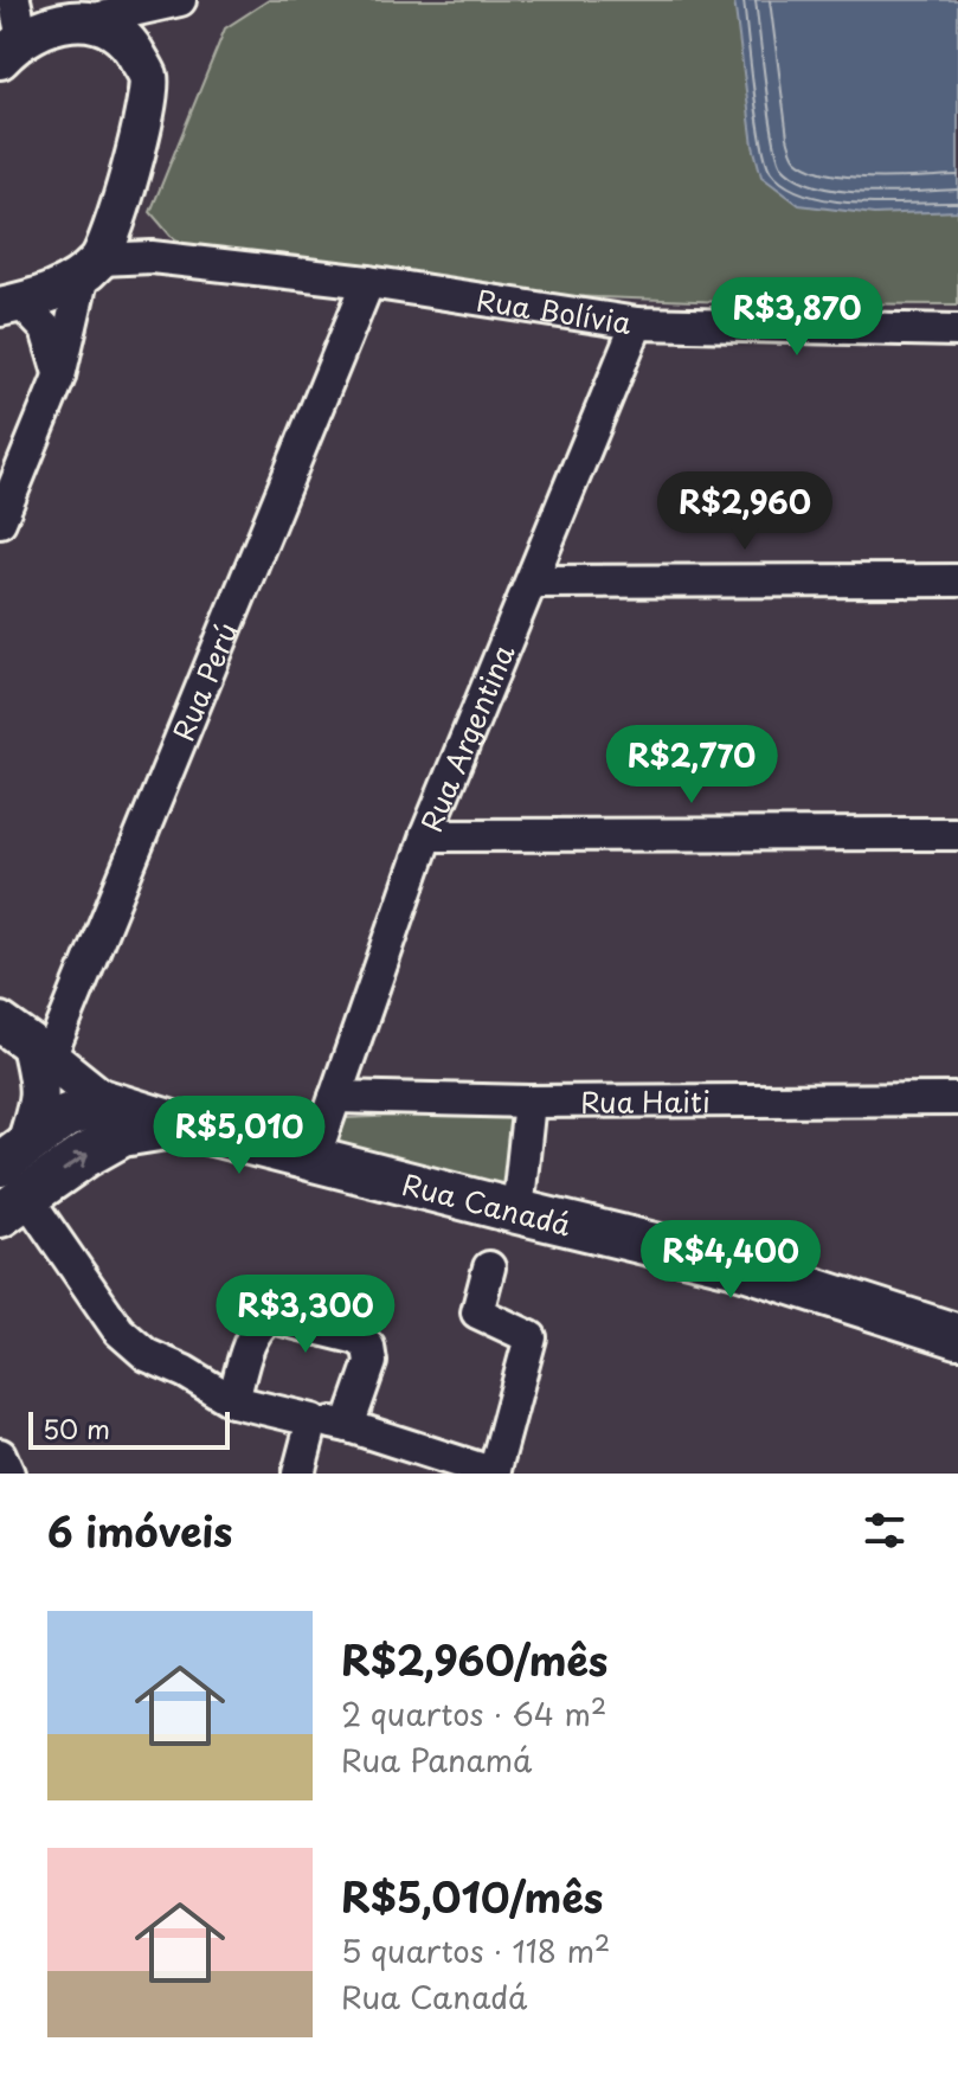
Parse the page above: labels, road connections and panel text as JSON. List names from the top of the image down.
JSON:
{
  "streets": {
    "main road": ["Rua Canadá"],
    "street": [
      "Rua Bolívia",
      "Rua Perú",
      "Rua Argentina",
      "Rua Haiti"
    ]
  },
  "crossings": [
    ["Rua Bolívia", "Rua Perú"],
    ["Rua Bolívia", "Rua Argentina"],
    ["Rua Perú", "Rua Canadá"],
    ["Rua Argentina", "Rua Haiti"],
    ["Rua Argentina", "Rua Canadá"]
  ],
  "scale_bar": "50 m",
  "page": {
    "price": [
      "R$3,870",
      "R$2,960",
      "R$2,770",
      "R$5,010",
      "R$4,400",
      "R$3,300"
    ],
    "scale": "50 m",
    "heading": "6 imóveis",
    "list": [
      {
        "name": "R$2,960/mês",
        "note": "2 quartos · 64 m² · Rua Panamá"
      },
      {
        "name": "R$5,010/mês",
        "note": "5 quartos · 118 m² · Rua Canadá"
      }
    ]
  }
}
